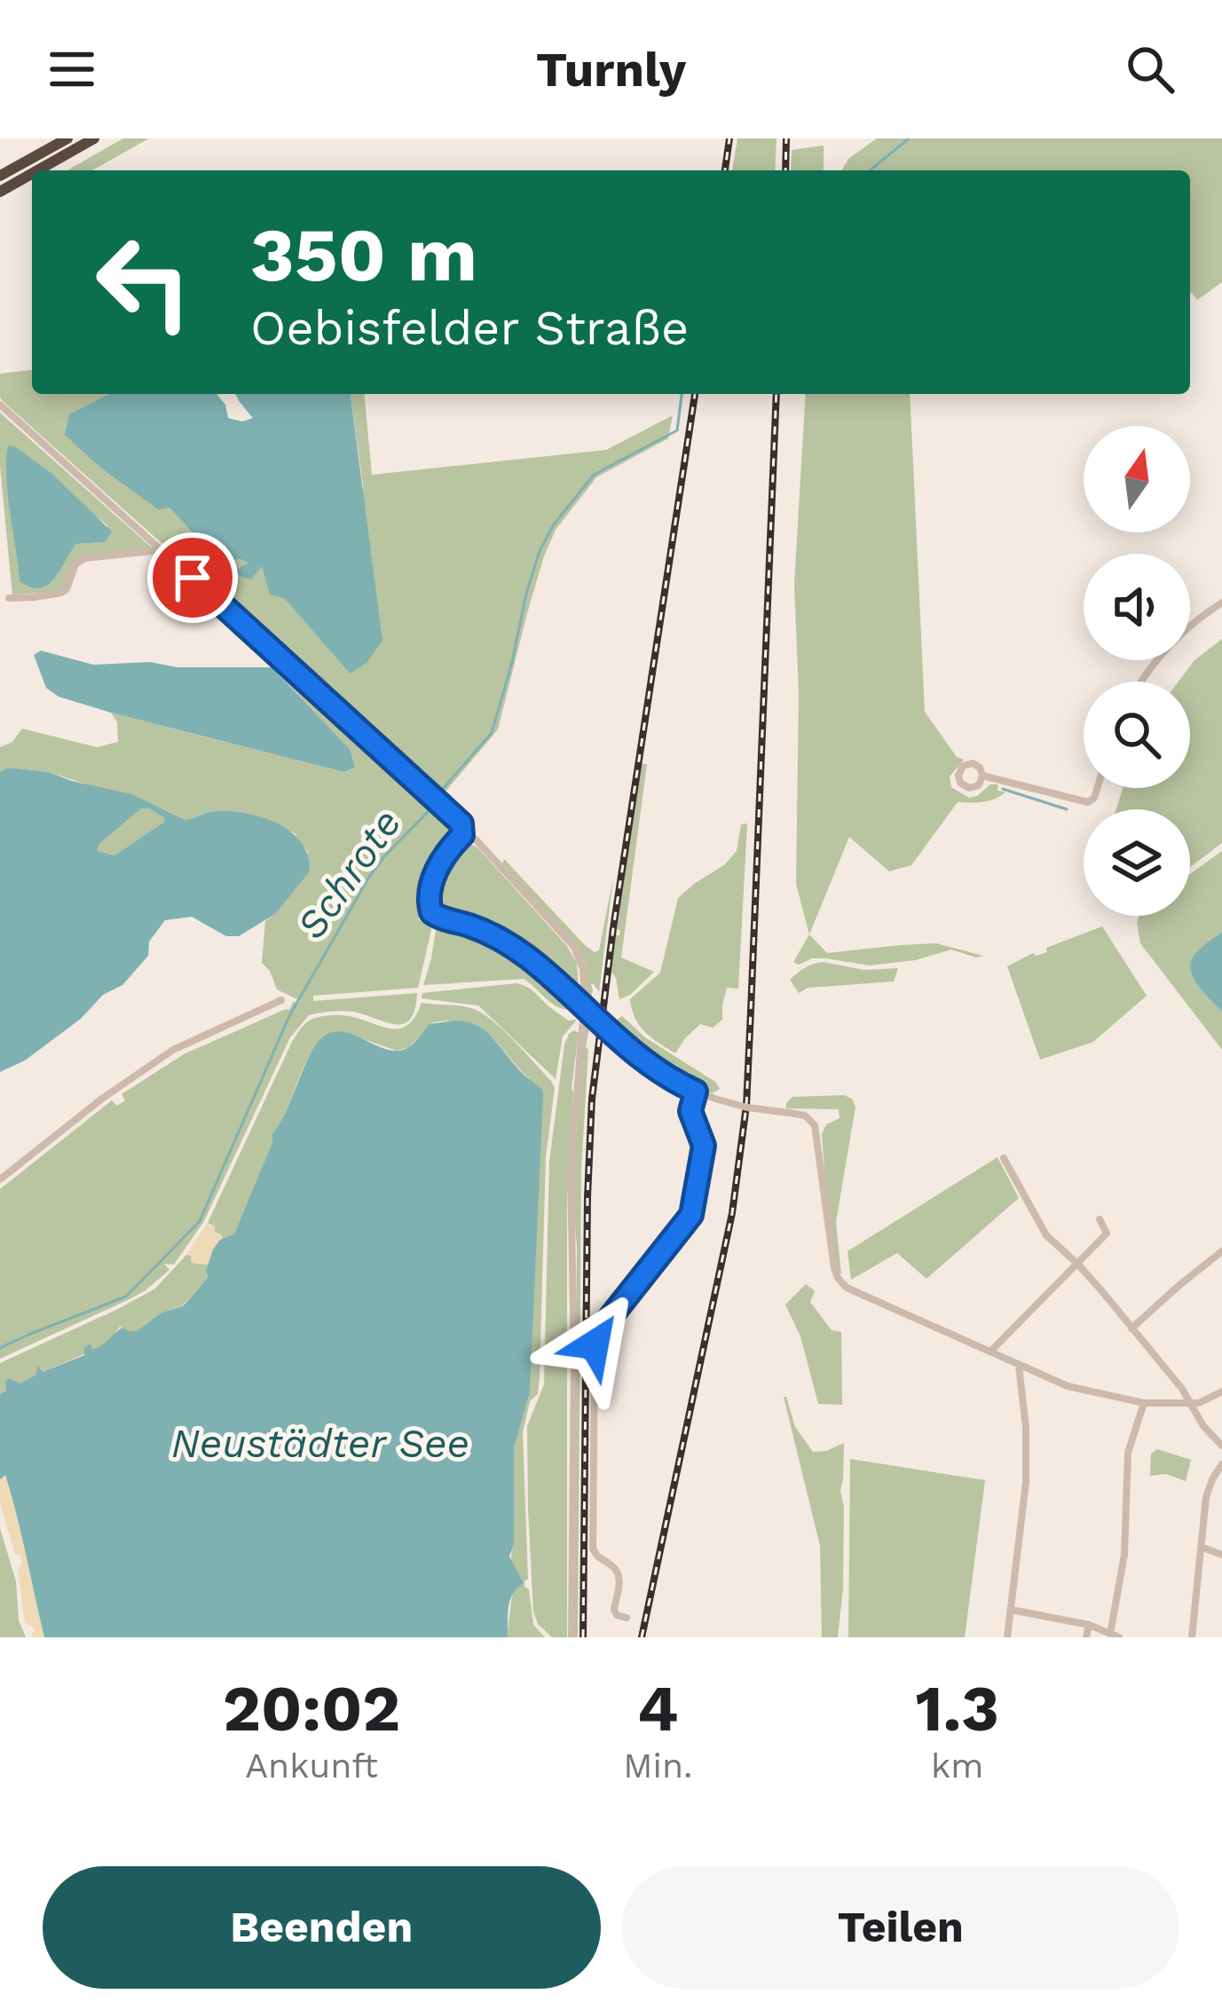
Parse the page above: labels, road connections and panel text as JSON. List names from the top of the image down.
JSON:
{
  "water": ["Schrote", "Neustädter See"],
  "north": "top",
  "page": {
    "header": "Turnly",
    "turn": ["350 m", "Oebisfelder Straße"],
    "eta": [
      "20:02",
      "Ankunft",
      "4",
      "Min.",
      "1.3",
      "km"
    ],
    "buttons": ["Beenden", "Teilen"]
  }
}
